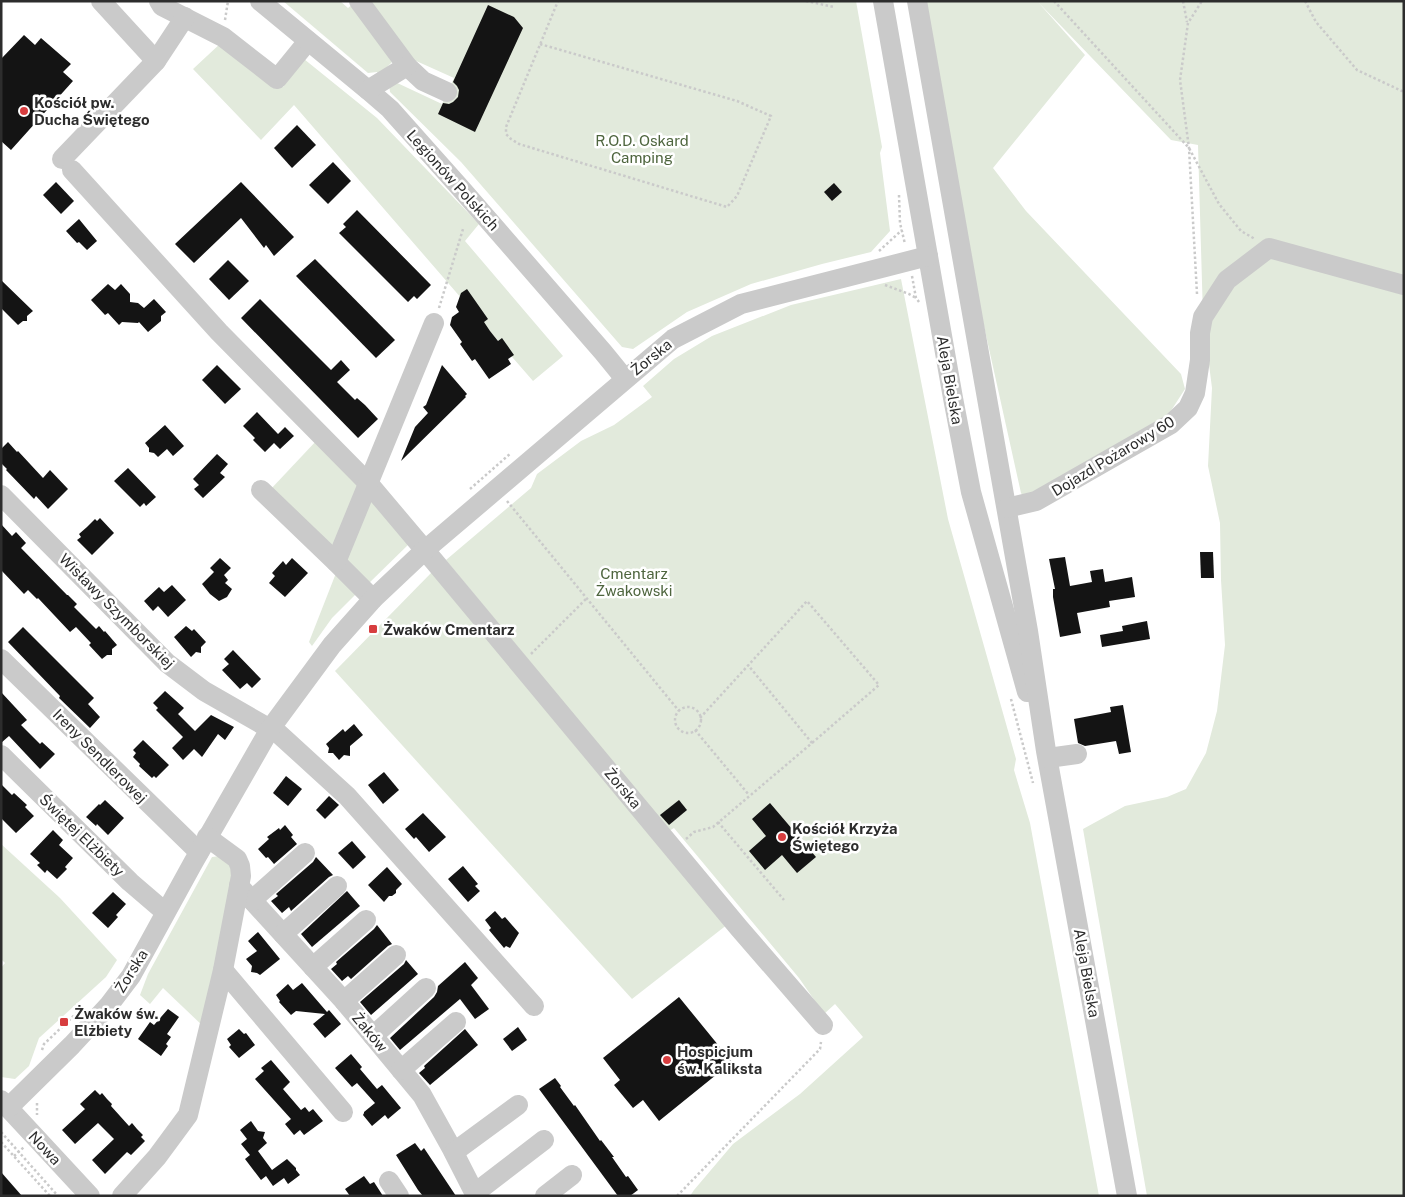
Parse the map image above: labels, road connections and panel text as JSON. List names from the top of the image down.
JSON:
{
  "streets": {
    "street": [
      "Legionów Polskich",
      "Żorska",
      "Aleja Bielska",
      "Dojazd Pożarowy 60",
      "Wisławy Szymborskiej",
      "Ireny Sendlerowej",
      "Świętej Elżbiety",
      "Żaków",
      "Nowa"
    ]
  },
  "crossings": [
    ["Legionów Polskich", "Żorska"],
    ["Żorska", "Aleja Bielska"],
    ["Żorska", "Wisławy Szymborskiej"],
    ["Żorska", "Ireny Sendlerowej"],
    ["Żorska", "Świętej Elżbiety"],
    ["Żorska", "Nowa"],
    ["Aleja Bielska", "Dojazd Pożarowy 60"]
  ],
  "parks": ["R.O.D. Oskard Camping", "Cmentarz Żwakowski"],
  "places": {
    "other": ["Kościół pw. Ducha Świętego", "Kościół Krzyża Świętego", "Hospicjum św. Kaliksta"],
    "transit": ["Żwaków Cmentarz", "Żwaków św. Elżbiety"]
  }
}
